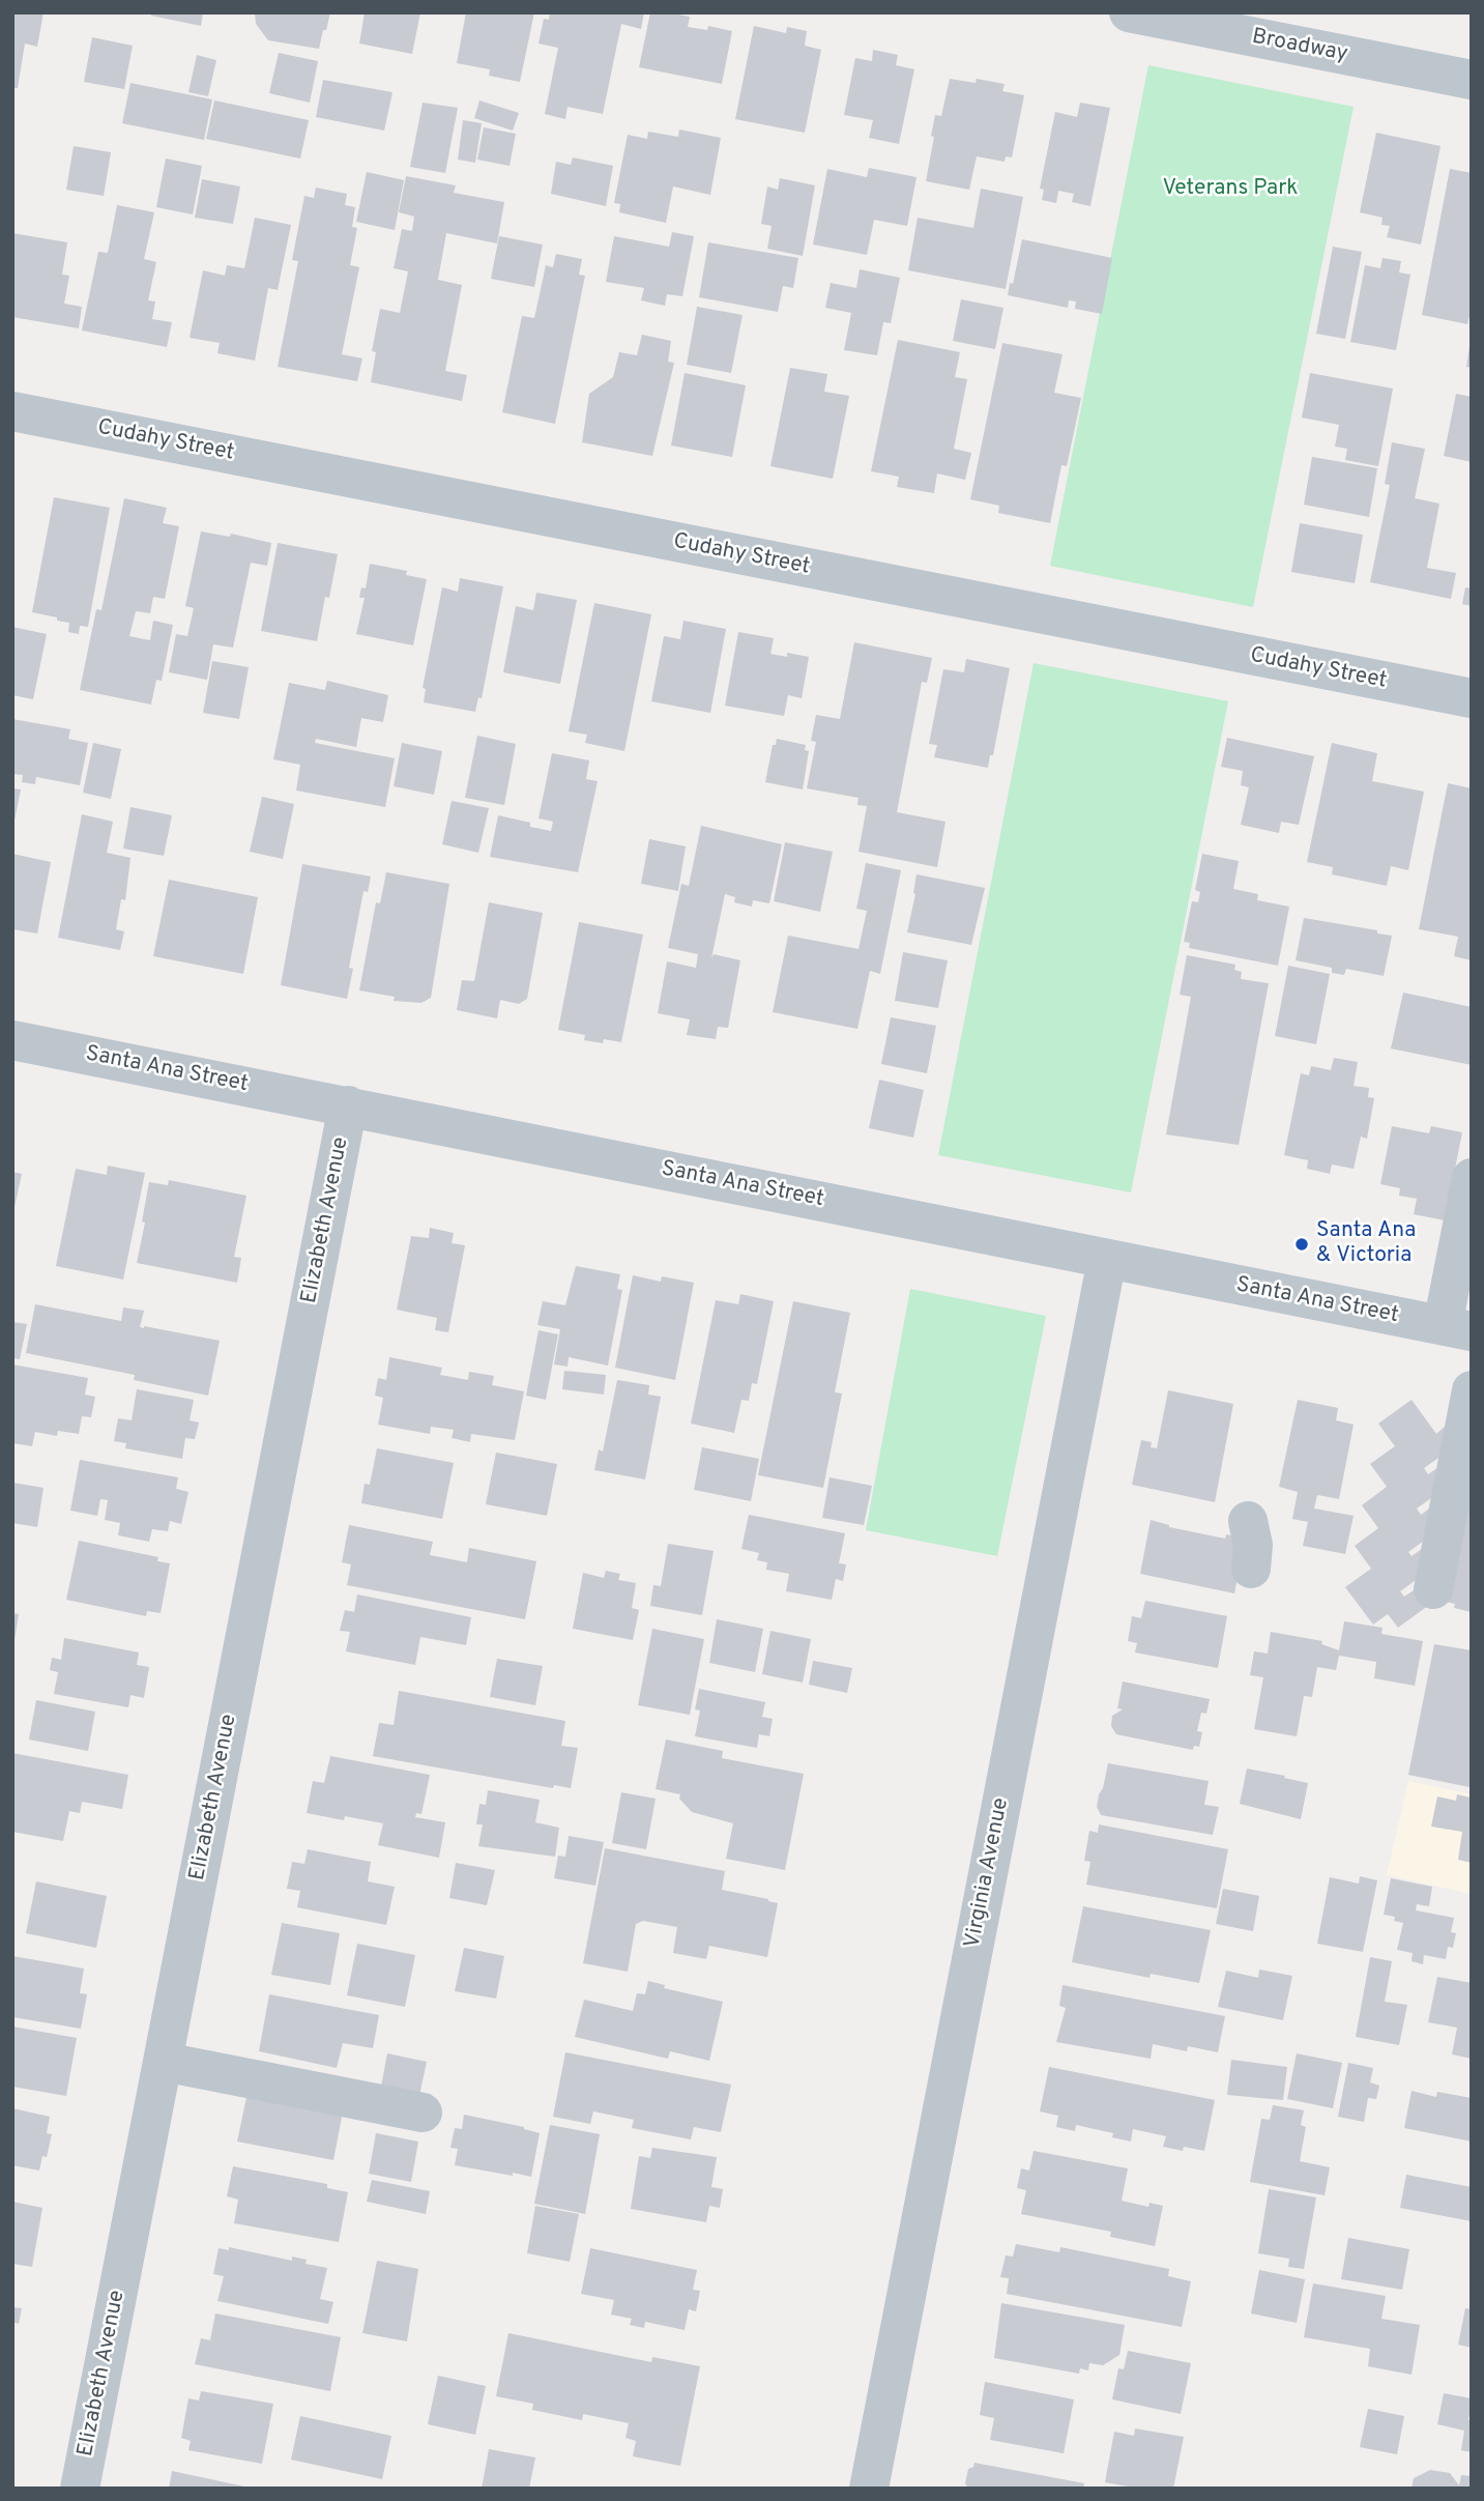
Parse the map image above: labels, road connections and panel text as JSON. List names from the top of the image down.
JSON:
{
  "streets": {
    "street": [
      "Broadway",
      "Cudahy Street",
      "Santa Ana Street",
      "Elizabeth Avenue",
      "Virginia Avenue"
    ]
  },
  "crossings": [
    ["Santa Ana Street", "Elizabeth Avenue"],
    ["Santa Ana Street", "Virginia Avenue"]
  ],
  "parks": ["Veterans Park"],
  "places": ["Santa Ana & Victoria"]
}
